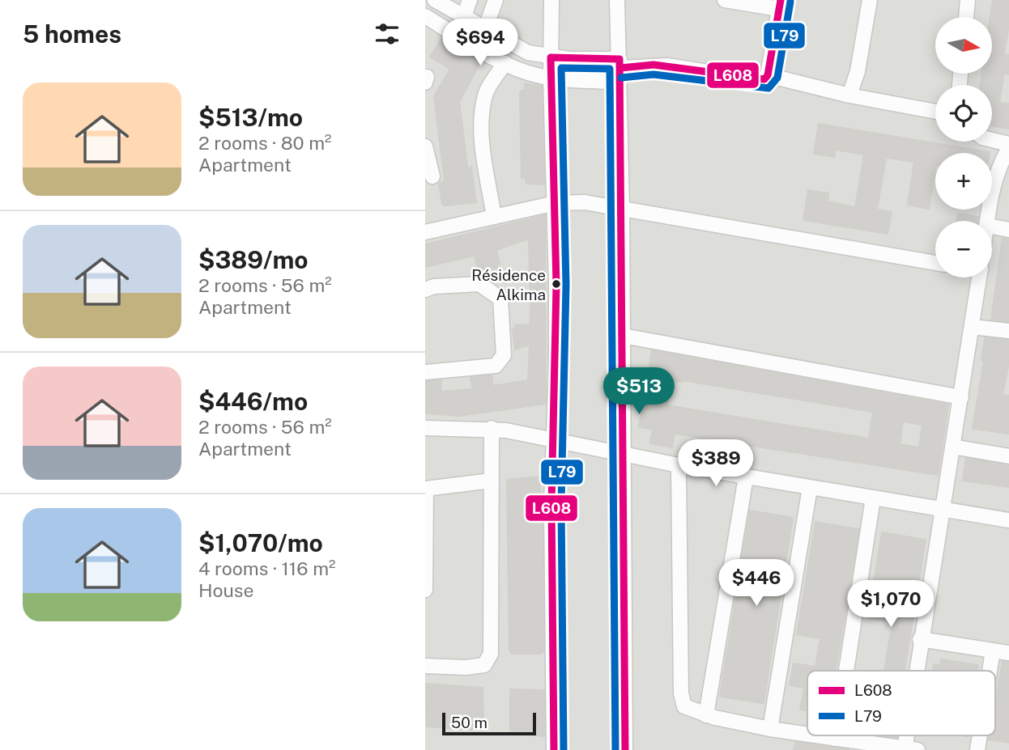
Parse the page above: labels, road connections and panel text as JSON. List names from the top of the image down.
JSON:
{
  "places": ["Résidence Alkima"],
  "lines": ["transit line L608", "transit line L79"],
  "legend": ["L608", "L79"],
  "scale_bar": "50 m",
  "north": "right",
  "page": {
    "heading": "5 homes",
    "map_buttons": ["+", "−"],
    "price": [
      "$694",
      "$513",
      "$389",
      "$446",
      "$1,070"
    ],
    "list": [
      {
        "name": "$513/mo",
        "note": "2 rooms · 80 m² · Apartment"
      },
      {
        "name": "$389/mo",
        "note": "2 rooms · 56 m² · Apartment"
      },
      {
        "name": "$446/mo",
        "note": "2 rooms · 56 m² · Apartment"
      },
      {
        "name": "$1,070/mo",
        "note": "4 rooms · 116 m² · House"
      }
    ],
    "scale": "50 m"
  }
}
